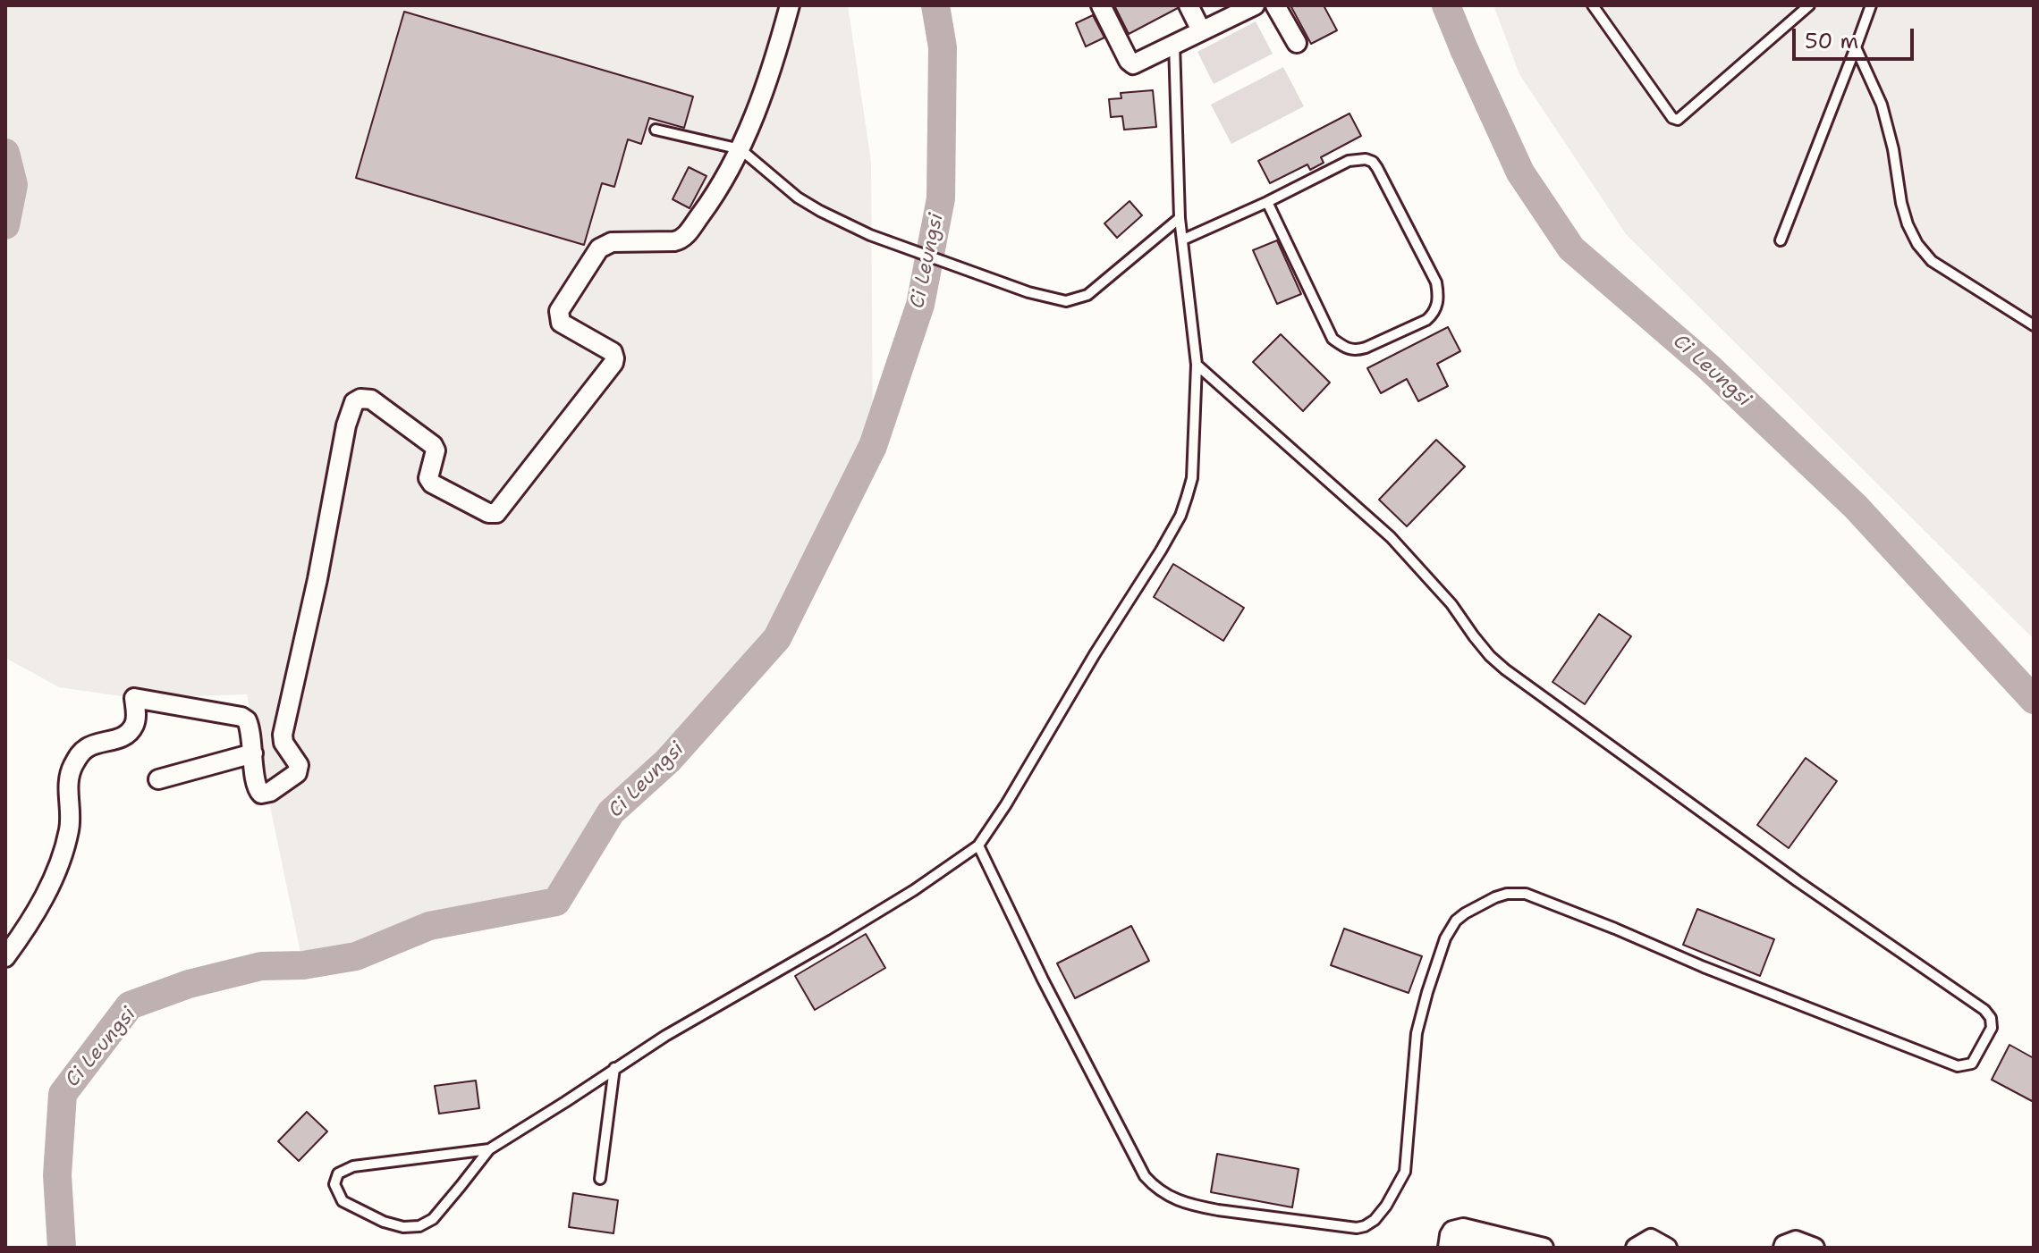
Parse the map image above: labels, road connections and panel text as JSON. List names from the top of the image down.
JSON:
{
  "water": ["Ci Leungsi"],
  "scale_bar": "50 m"
}
